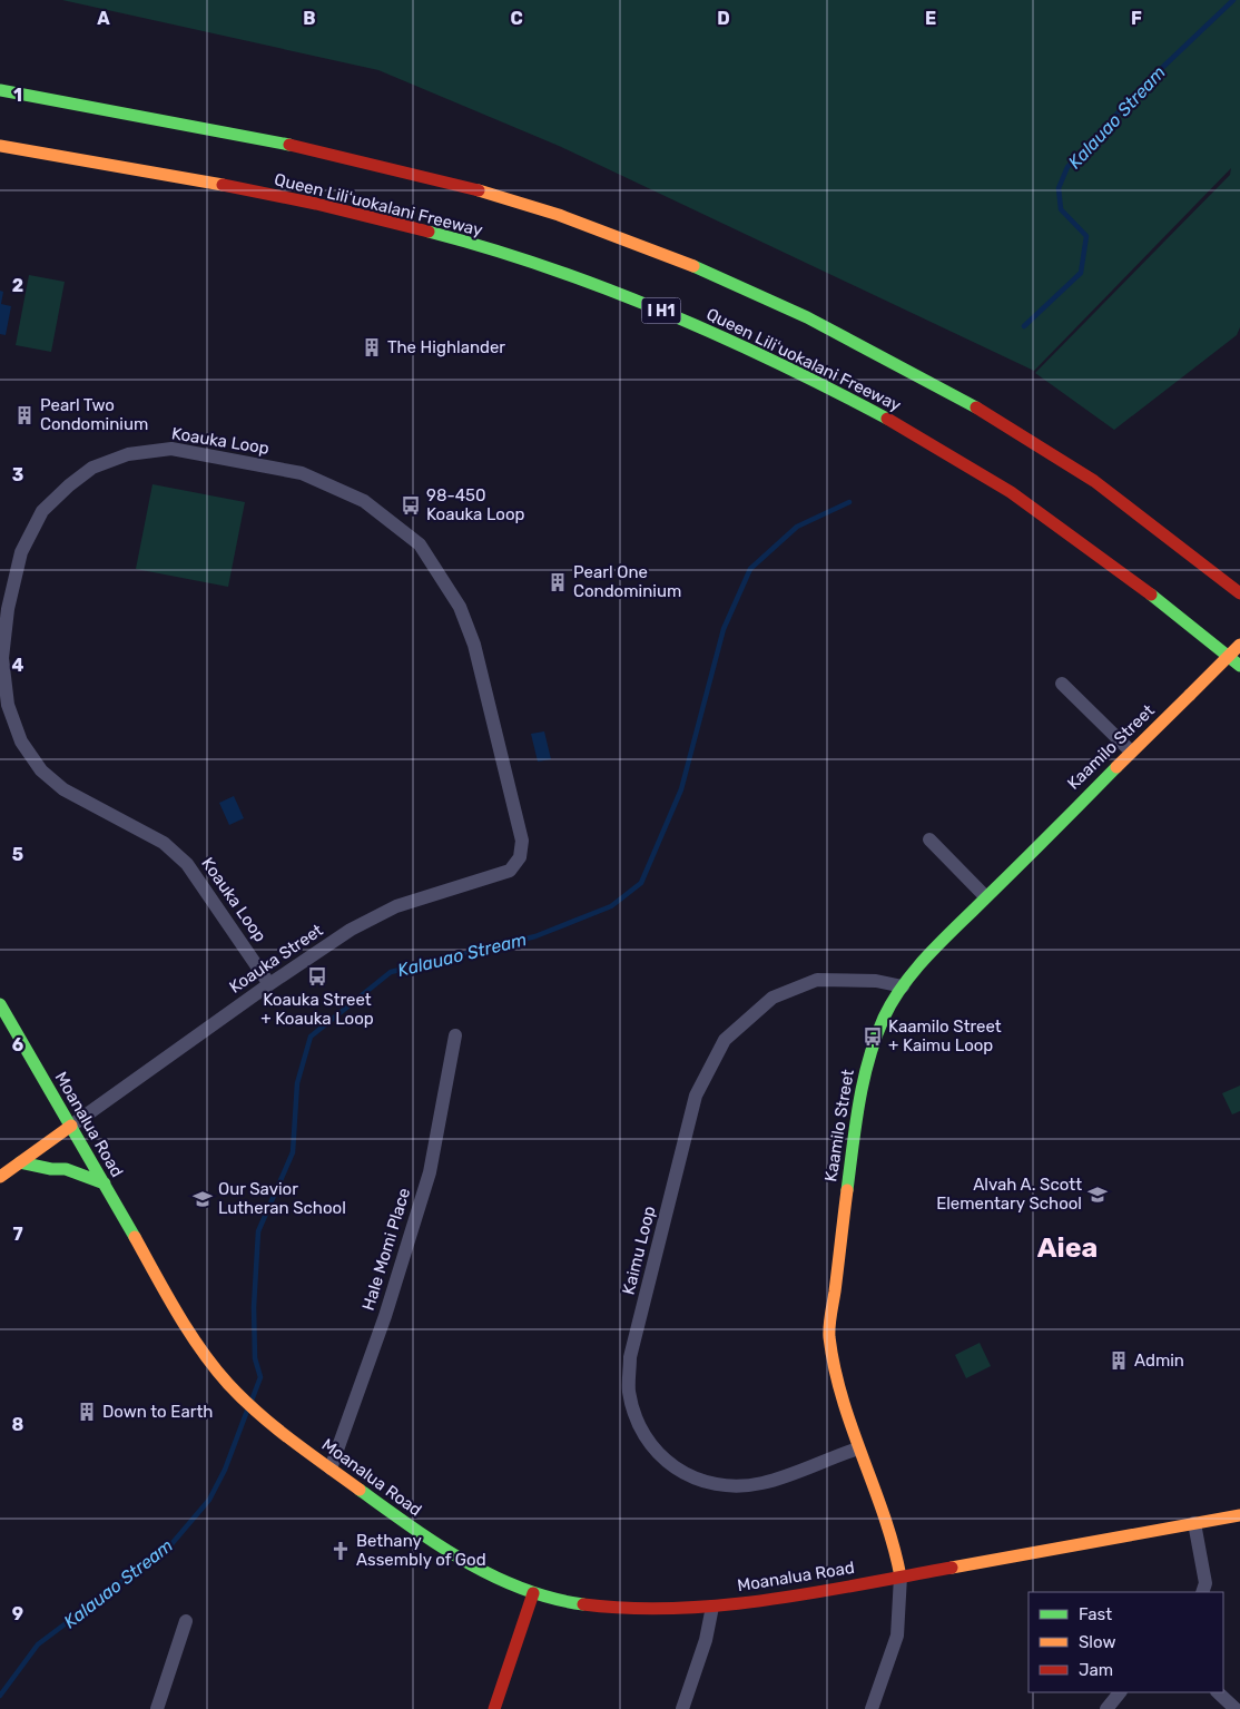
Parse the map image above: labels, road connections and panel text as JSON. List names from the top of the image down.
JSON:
{
  "streets": {
    "main road": [
      "Queen Liliʻuokalani Freeway",
      "I H1",
      "Kaamilo Street",
      "Moanalua Road"
    ],
    "street": [
      "Koauka Loop",
      "Koauka Street",
      "Hale Momi Place",
      "Kaimu Loop"
    ]
  },
  "crossings": [
    ["Koauka Loop", "Koauka Street"],
    ["Kaamilo Street", "Moanalua Road"],
    ["Kaamilo Street", "Kaimu Loop"],
    ["Koauka Street", "Moanalua Road"],
    ["Moanalua Road", "Hale Momi Place"]
  ],
  "districts": ["Aiea"],
  "water": ["Kalauao Stream"],
  "places": {
    "building": [
      "The Highlander",
      "Pearl Two Condominium",
      "Pearl One Condominium",
      "Admin",
      "Down to Earth"
    ],
    "bus stop": ["98-450 Koauka Loop", "Koauka Street + Koauka Loop", "Kaamilo Street + Kaimu Loop"],
    "school or university": ["Alvah A. Scott Elementary School", "Our Savior Lutheran School"],
    "church": ["Bethany Assembly of God"]
  },
  "legend": ["Fast", "Slow", "Jam"],
  "grid": {
    "columns": [
      "A",
      "B",
      "C",
      "D",
      "E",
      "F"
    ],
    "rows": [
      "1",
      "2",
      "3",
      "4",
      "5",
      "6",
      "7",
      "8",
      "9"
    ]
  }
}
